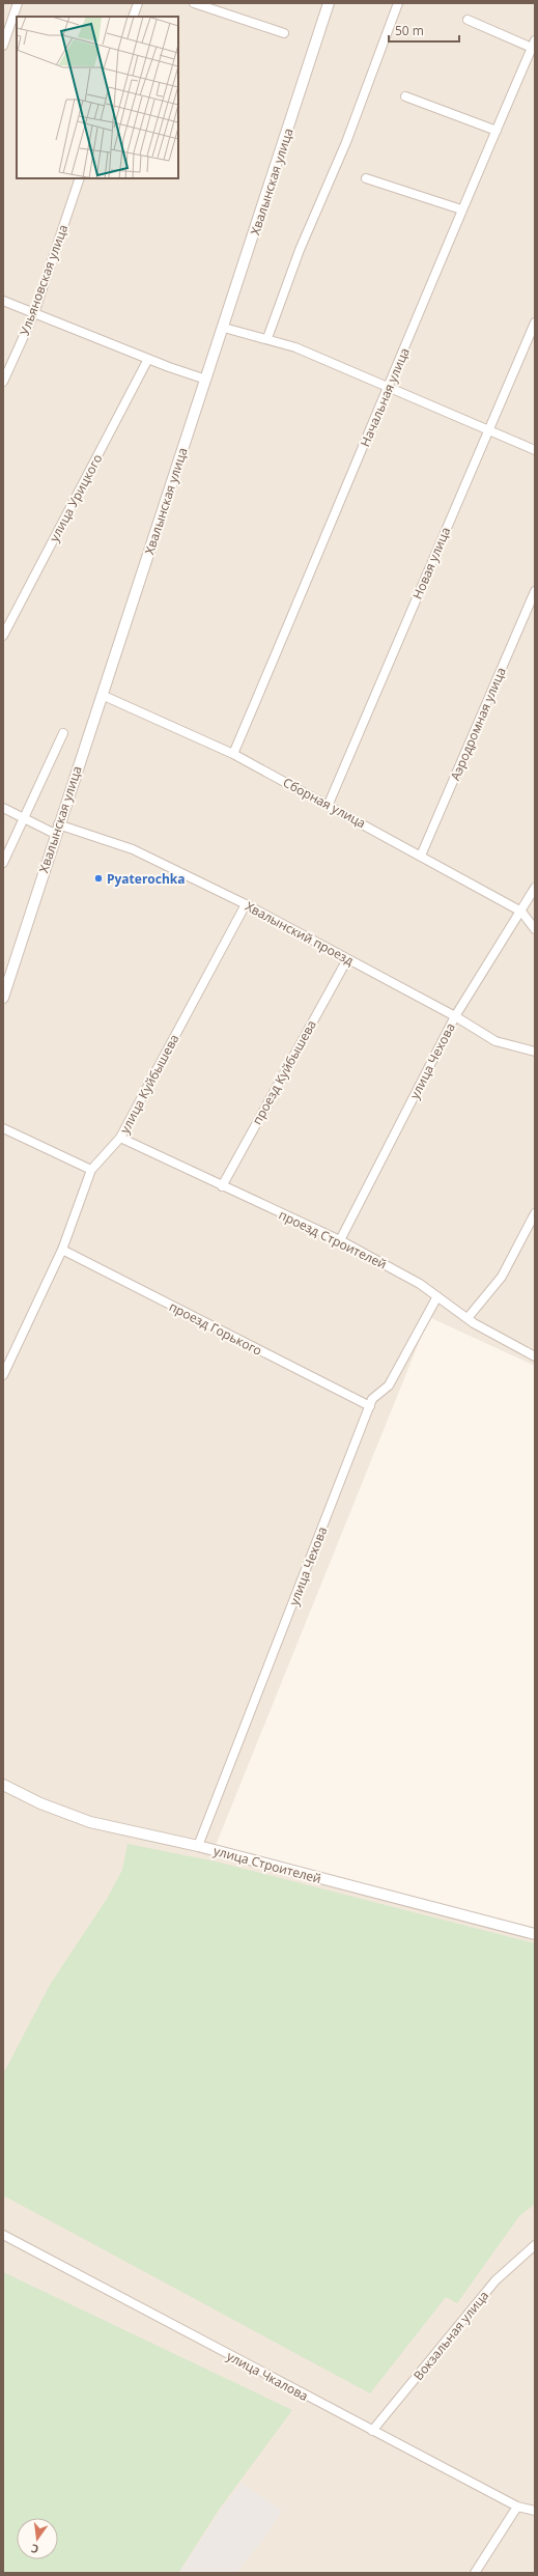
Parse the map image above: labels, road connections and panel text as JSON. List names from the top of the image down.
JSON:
{
  "streets": {
    "street": [
      "Хвалынская улица",
      "Ульяновская улица",
      "Начальная улица",
      "улица Урицкого",
      "Новая улица",
      "Аэродромная улица",
      "Сборная улица",
      "Хвалынский проезд",
      "улица Чехова",
      "проезд Куйбышева",
      "улица Куйбышева",
      "проезд Строителей",
      "проезд Горького",
      "улица Строителей",
      "Вокзальная улица",
      "улица Чкалова"
    ]
  },
  "crossings": [
    ["Хвалынская улица", "Сборная улица"],
    ["Хвалынская улица", "Хвалынский проезд"],
    ["Начальная улица", "Сборная улица"],
    ["Новая улица", "Сборная улица"],
    ["Аэродромная улица", "Сборная улица"],
    ["Сборная улица", "улица Чехова"],
    ["Хвалынский проезд", "улица Чехова"],
    ["Хвалынский проезд", "проезд Куйбышева"],
    ["Хвалынский проезд", "улица Куйбышева"],
    ["улица Чехова", "проезд Строителей"],
    ["улица Чехова", "проезд Горького"],
    ["улица Чехова", "улица Строителей"],
    ["проезд Куйбышева", "проезд Строителей"],
    ["улица Куйбышева", "проезд Строителей"],
    ["улица Куйбышева", "проезд Горького"],
    ["Вокзальная улица", "улица Чкалова"]
  ],
  "places": ["Pyaterochka"],
  "scale_bar": "50 m",
  "north": "bottom"
}
